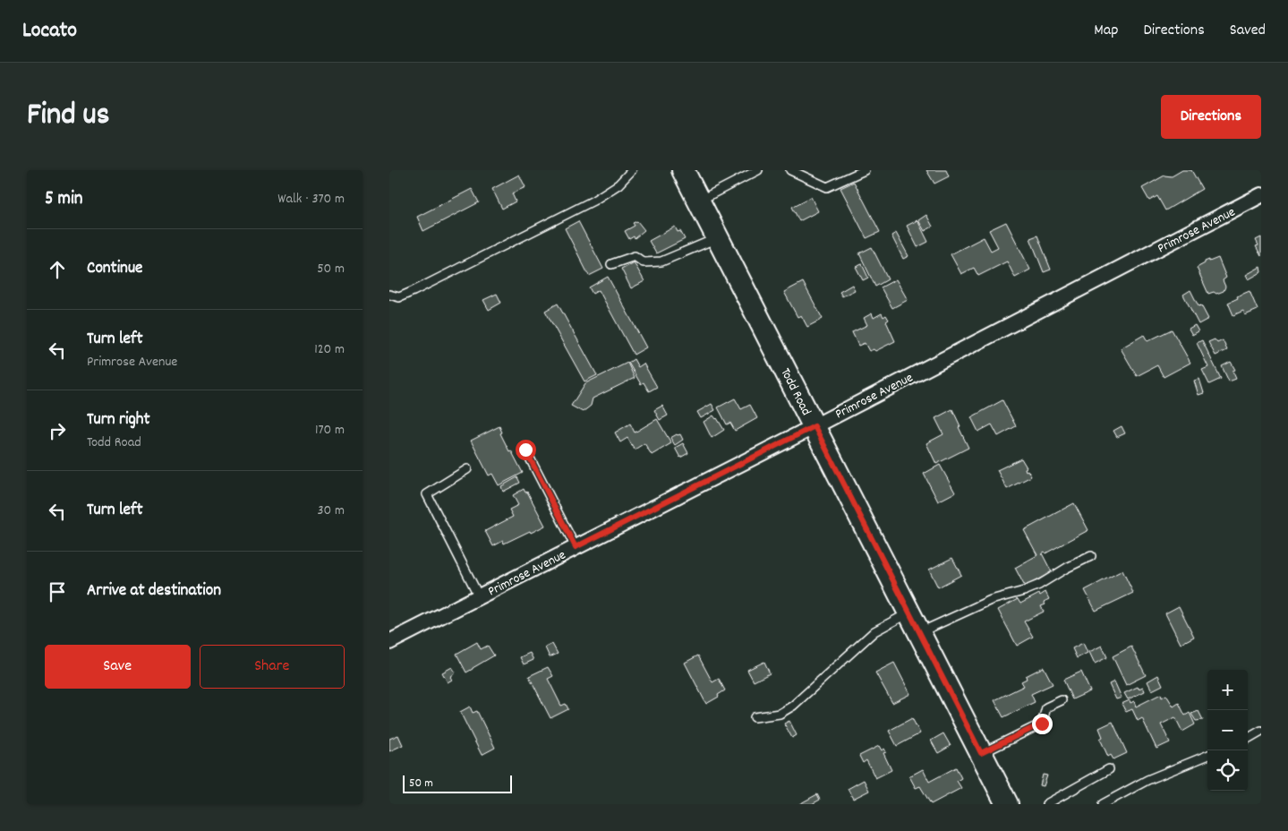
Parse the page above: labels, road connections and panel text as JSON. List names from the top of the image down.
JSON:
{
  "streets": {
    "main road": ["Todd Road"],
    "street": ["Primrose Avenue"]
  },
  "crossings": [
    ["Primrose Avenue", "Todd Road"]
  ],
  "scale_bar": "50 m",
  "page": {
    "header": "Locato",
    "nav": ["Map", "Directions", "Saved"],
    "title": "Find us",
    "buttons": [
      "Directions",
      ["Save", "Share"]
    ],
    "heading": ["5 min", "Walk · 370 m"],
    "list": [
      ["Continue", "50 m"],
      ["Turn left", "Primrose Avenue", "120 m"],
      ["Turn right", "Todd Road", "170 m"],
      ["Turn left", "30 m"],
      "Arrive at destination"
    ],
    "map_buttons": ["+", "−"],
    "scale": "50 m"
  }
}
